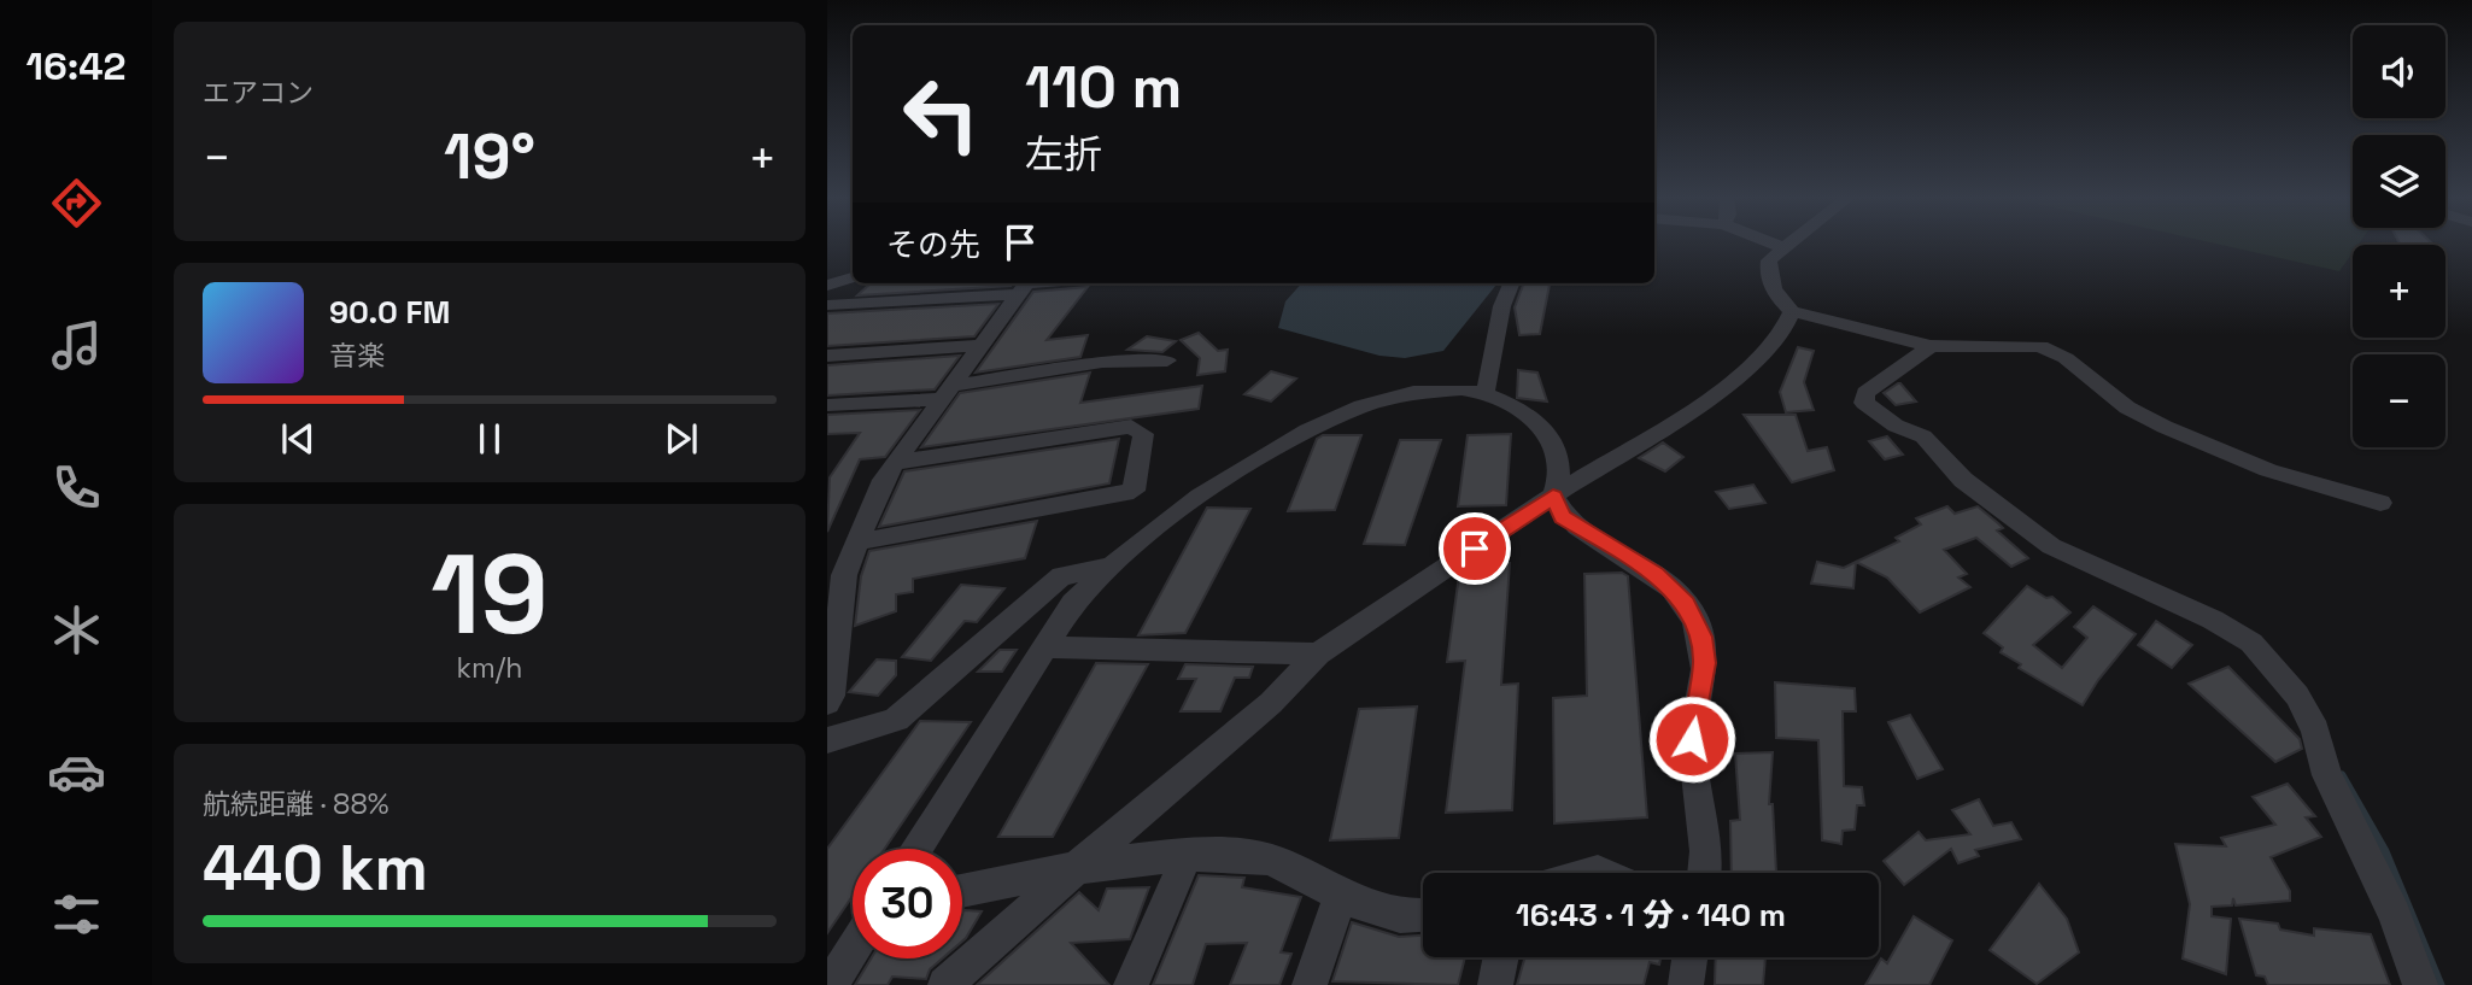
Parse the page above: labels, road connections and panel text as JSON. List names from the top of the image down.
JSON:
{
  "page": {
    "tabs": "16:42",
    "tile": [
      "エアコン",
      ["19", "km/h"],
      ["航続距離 · 88%", "440 km"]
    ],
    "map_buttons": ["+", "−"],
    "turn": ["110 m", "左折"],
    "heat": ["−", "19°", "+"],
    "then": "その先",
    "song": ["90.0 FM", "音楽"],
    "limit": "30",
    "trip": "16:43 · 1 分 · 140 m"
  }
}
